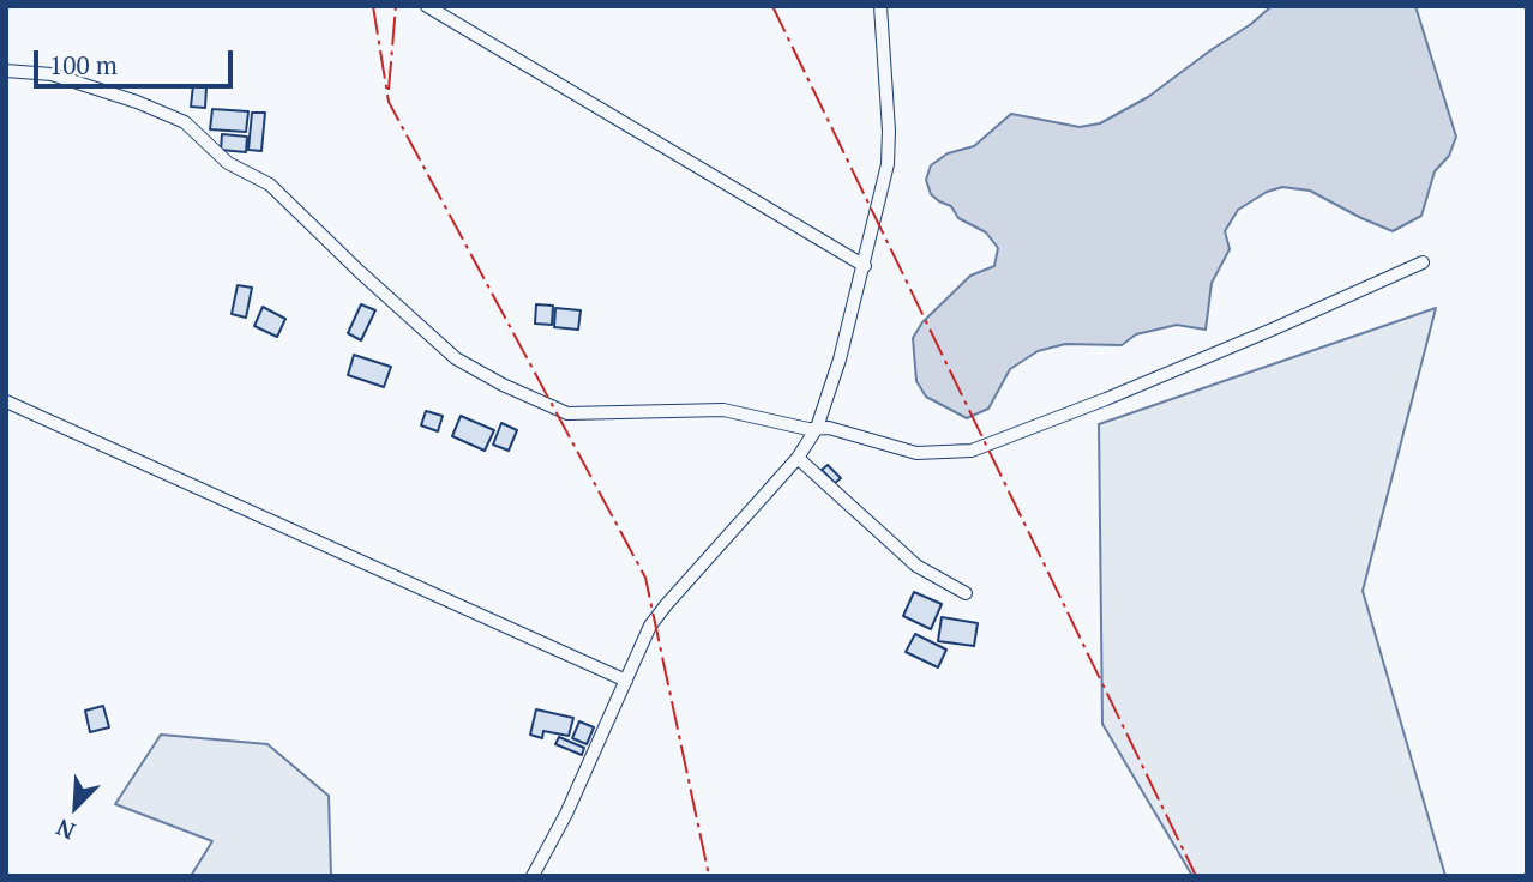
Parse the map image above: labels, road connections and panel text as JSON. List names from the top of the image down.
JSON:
{
  "scale_bar": "100 m",
  "north": "bottom left"
}
